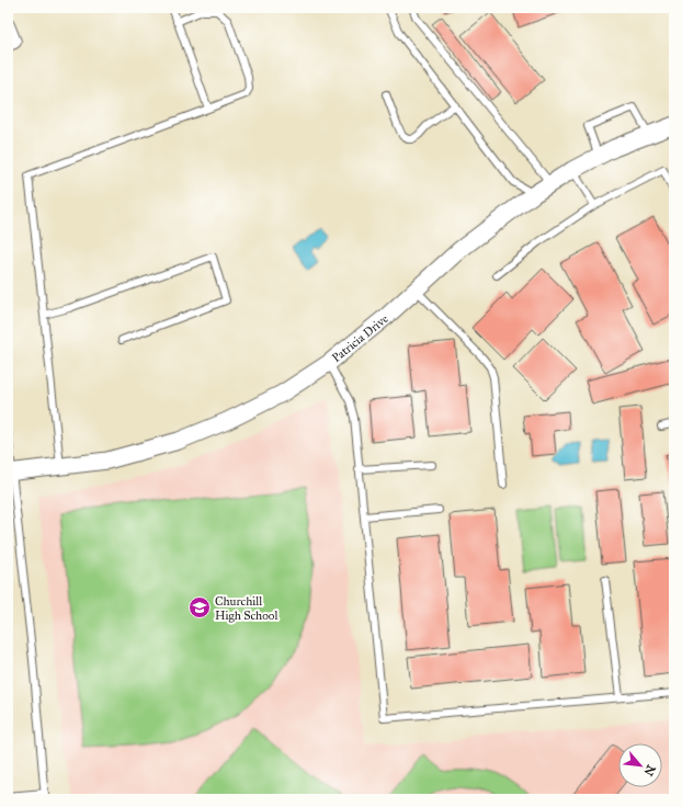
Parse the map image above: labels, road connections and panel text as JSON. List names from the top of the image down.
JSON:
{
  "streets": {
    "street": ["Patricia Drive"]
  },
  "places": {
    "school or university": ["Churchill High School"]
  },
  "north": "bottom right"
}
